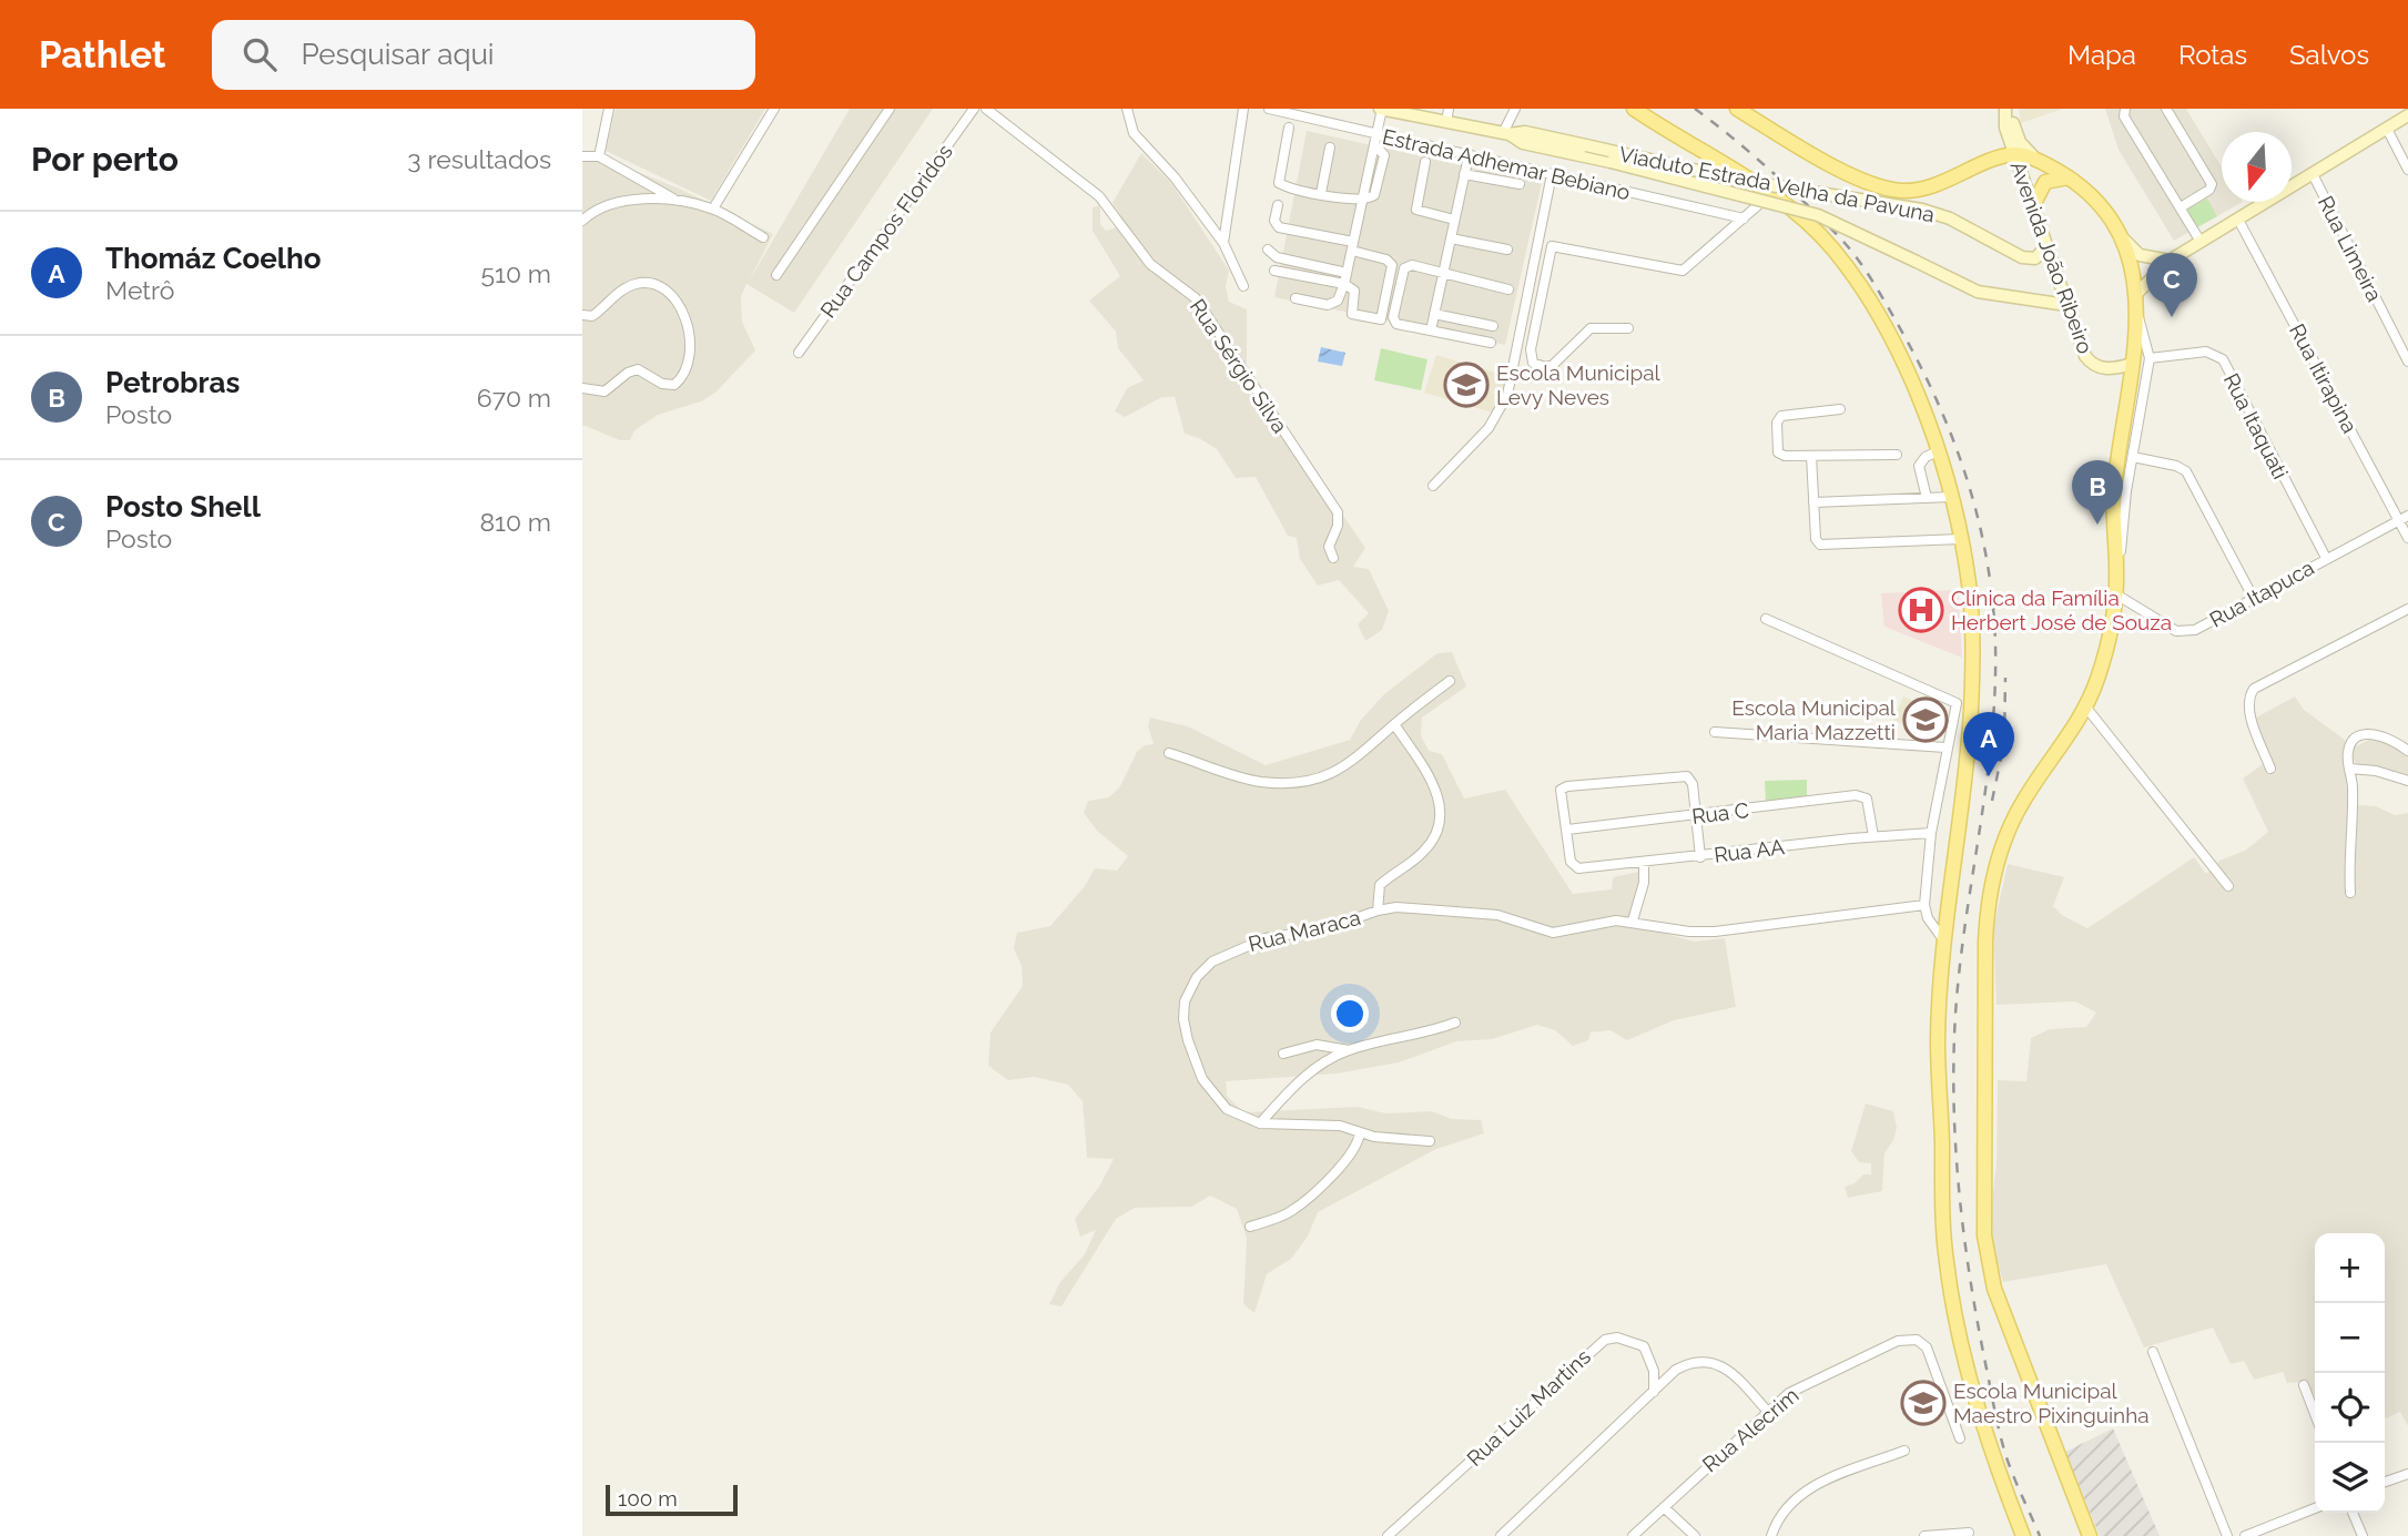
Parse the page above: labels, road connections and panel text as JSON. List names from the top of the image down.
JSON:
{
  "streets": {
    "main road": ["Estrada Adhemar Bebiano", "Viaduto Estrada Velha da Pavuna", "Avenida João Ribeiro"],
    "street": [
      "Rua Campos Floridos",
      "Rua Limeira",
      "Rua Sérgio Silva",
      "Rua Itirapina",
      "Rua Itaquati",
      "Rua Itapuca",
      "Rua C",
      "Rua AA",
      "Rua Maraca",
      "Rua Luiz Martins",
      "Rua Alecrim"
    ]
  },
  "crossings": [
    ["Estrada Adhemar Bebiano", "Viaduto Estrada Velha da Pavuna"],
    ["Viaduto Estrada Velha da Pavuna", "Avenida João Ribeiro"],
    ["Rua Itirapina", "Rua Itapuca"],
    ["Rua Itaquati", "Rua Itapuca"],
    ["Rua C", "Rua AA"]
  ],
  "places": {
    "school or university": ["Escola Municipal Levy Neves", "Escola Municipal Maria Mazzetti", "Escola Municipal Maestro Pixinguinha"],
    "hospital": ["Clínica da Família Herbert José de Souza"]
  },
  "scale_bar": "100 m",
  "north": "bottom",
  "page": {
    "header": "Pathlet",
    "search": "Pesquisar aqui",
    "nav": ["Mapa", "Rotas", "Salvos"],
    "heading": ["Por perto", "3 resultados"],
    "list": [
      {
        "mark": "A",
        "name": "Thomáz Coelho",
        "note": "Metrô",
        "value": "510 m"
      },
      {
        "mark": "B",
        "name": "Petrobras",
        "note": "Posto",
        "value": "670 m"
      },
      {
        "mark": "C",
        "name": "Posto Shell",
        "note": "Posto",
        "value": "810 m"
      }
    ],
    "pins": ["C", "B", "A"],
    "map_buttons": ["+", "−"],
    "scale": "100 m"
  }
}
